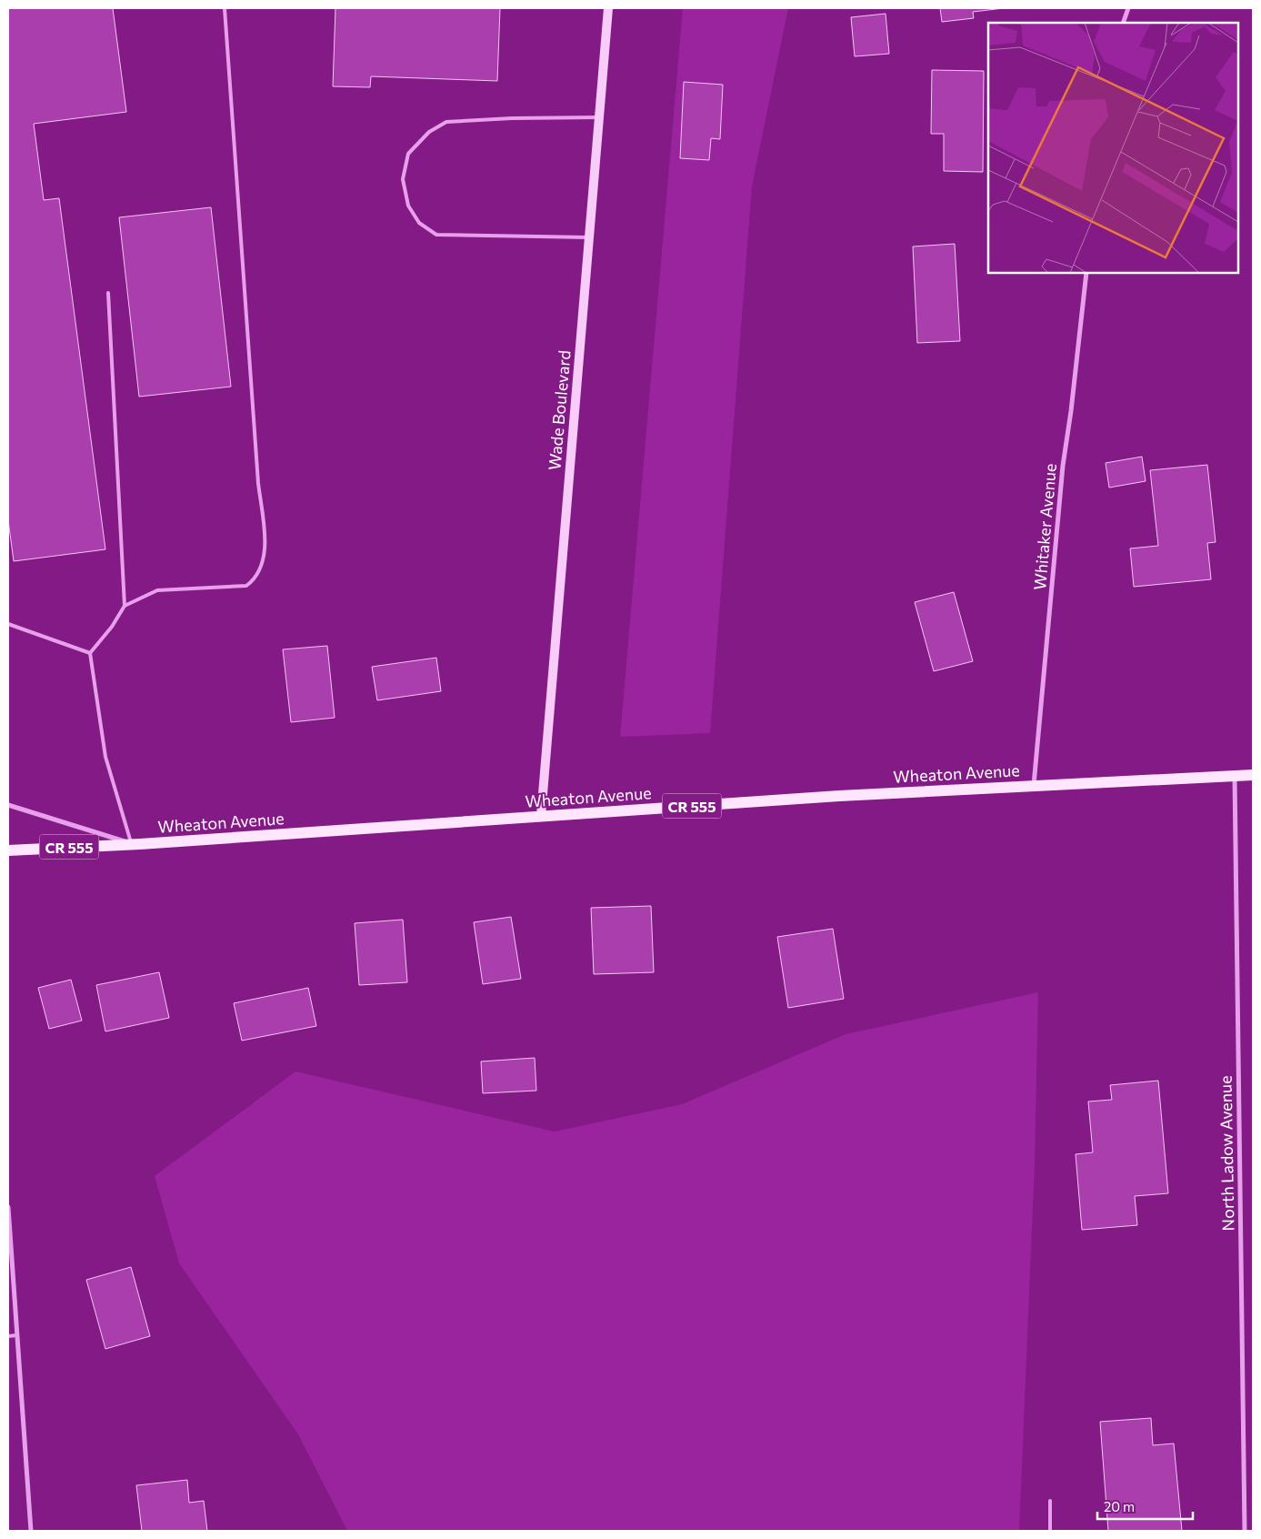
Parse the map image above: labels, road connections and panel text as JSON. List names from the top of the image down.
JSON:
{
  "streets": {
    "main road": ["Wade Boulevard", "Wheaton Avenue", "CR 555"],
    "street": ["Whitaker Avenue", "North Ladow Avenue"]
  },
  "crossings": [
    ["Wade Boulevard", "Wheaton Avenue"],
    ["Whitaker Avenue", "Wheaton Avenue"],
    ["Wheaton Avenue", "North Ladow Avenue"]
  ],
  "scale_bar": "20 m"
}
